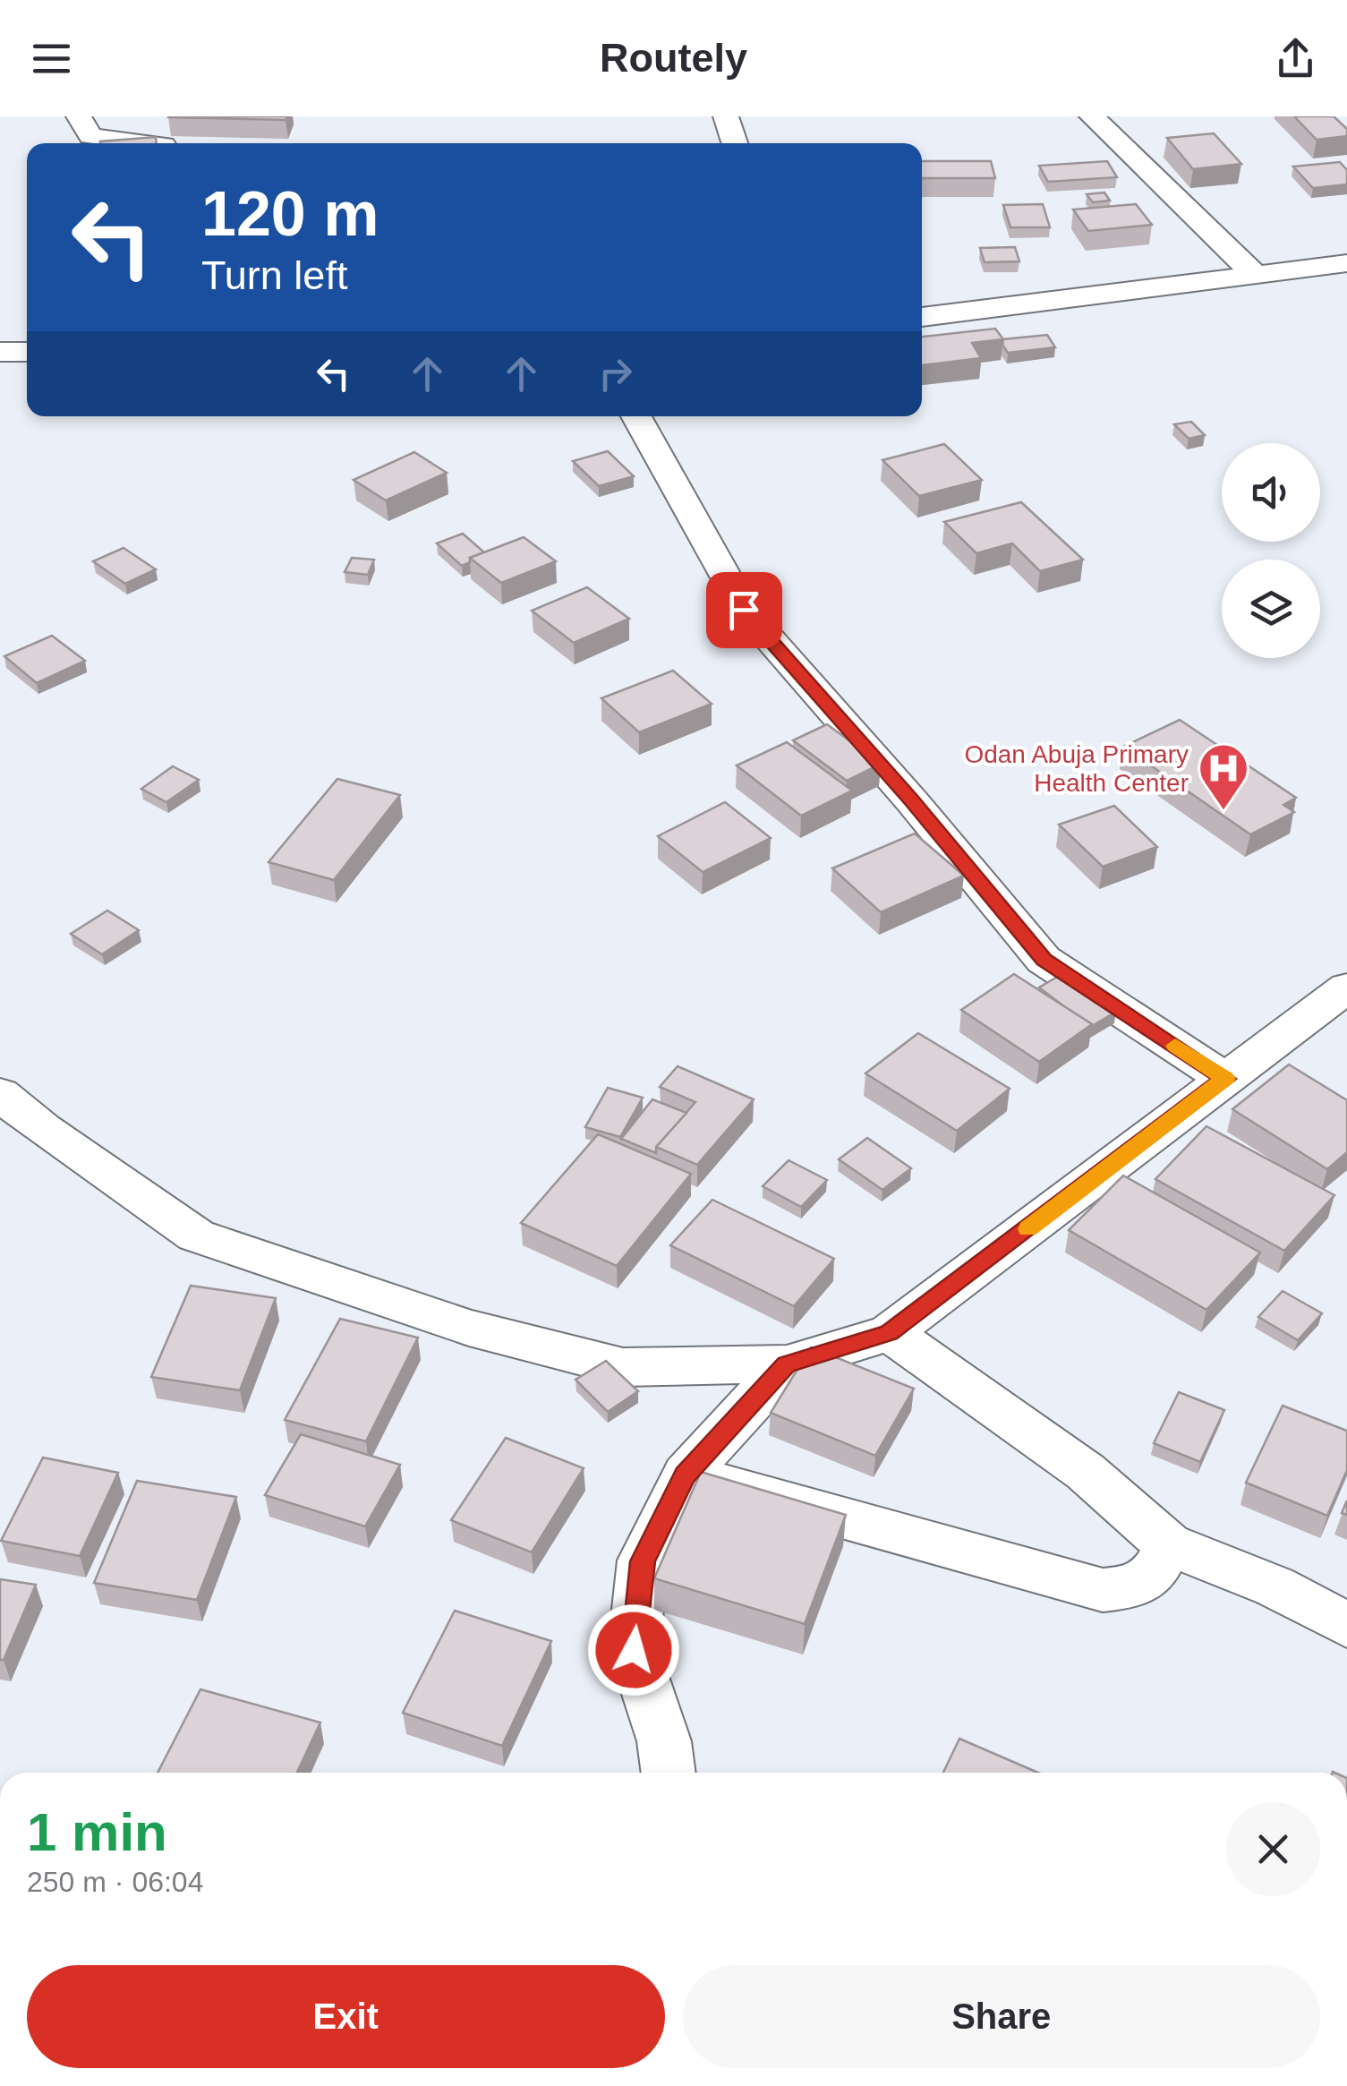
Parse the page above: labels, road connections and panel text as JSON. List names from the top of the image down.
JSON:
{
  "places": {
    "hospital": ["Odan Abuja Primary Health Center"]
  },
  "page": {
    "header": "Routely",
    "turn": ["120 m", "Turn left"],
    "heading": ["1 min", "250 m · 06:04"],
    "buttons": ["Exit", "Share"]
  }
}
